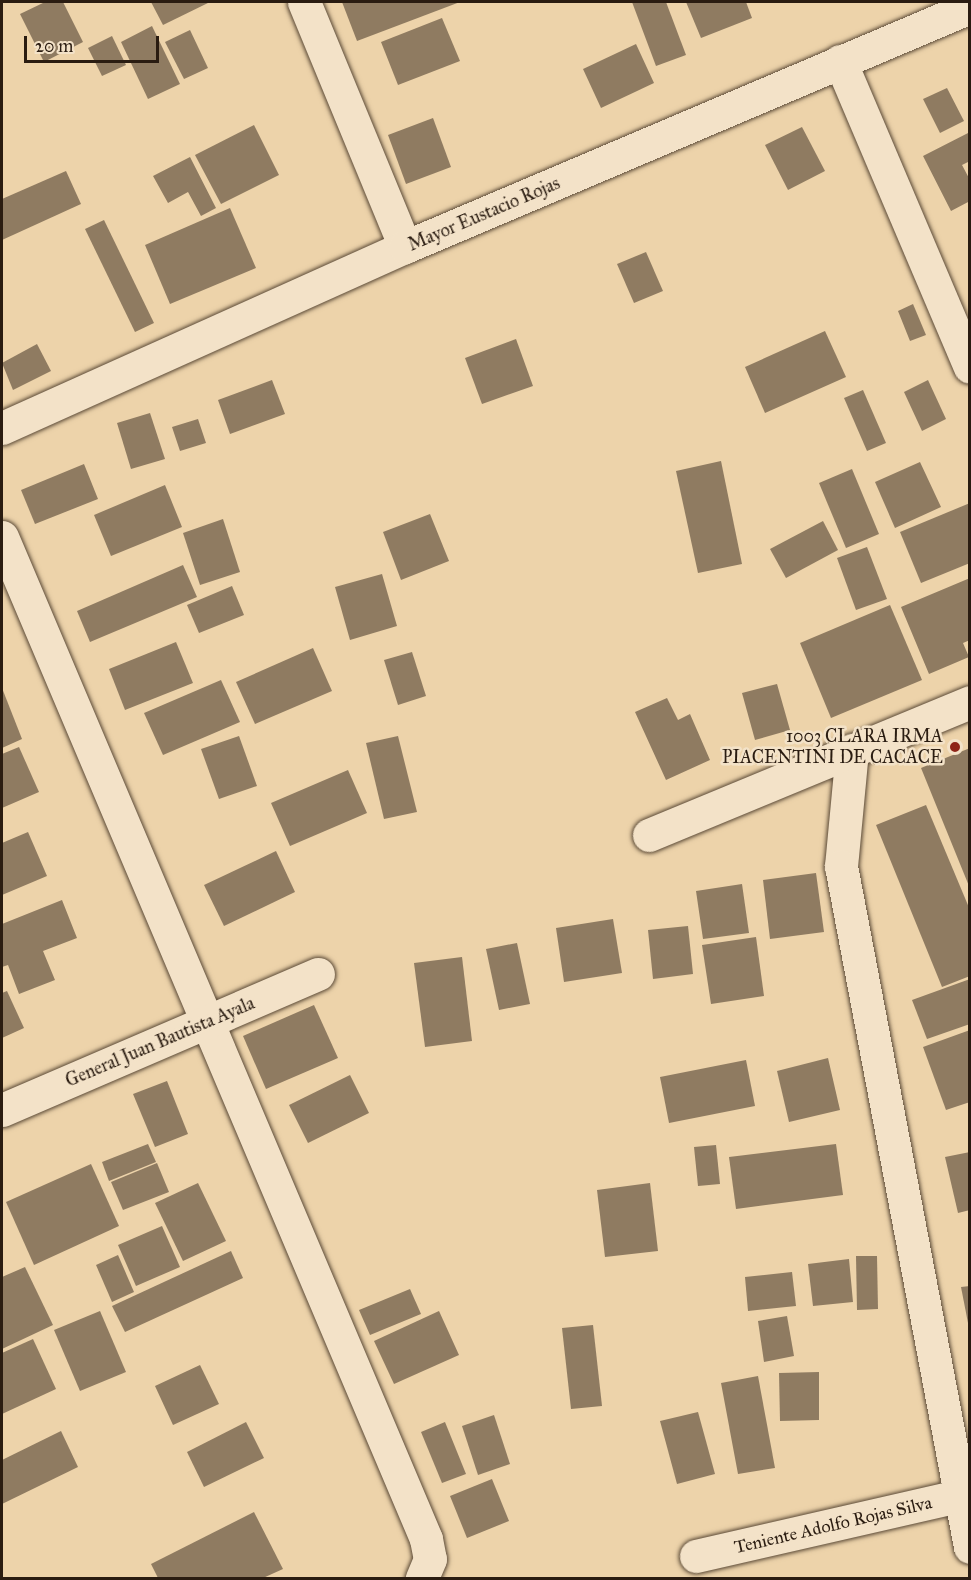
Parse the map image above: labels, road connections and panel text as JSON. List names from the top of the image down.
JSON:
{
  "streets": {
    "street": ["Mayor Eustacio Rojas", "General Juan Bautista Ayala", "Teniente Adolfo Rojas Silva"]
  },
  "places": ["1003 CLARA IRMA PIACENTINI DE CACACE"],
  "scale_bar": "20 m"
}
